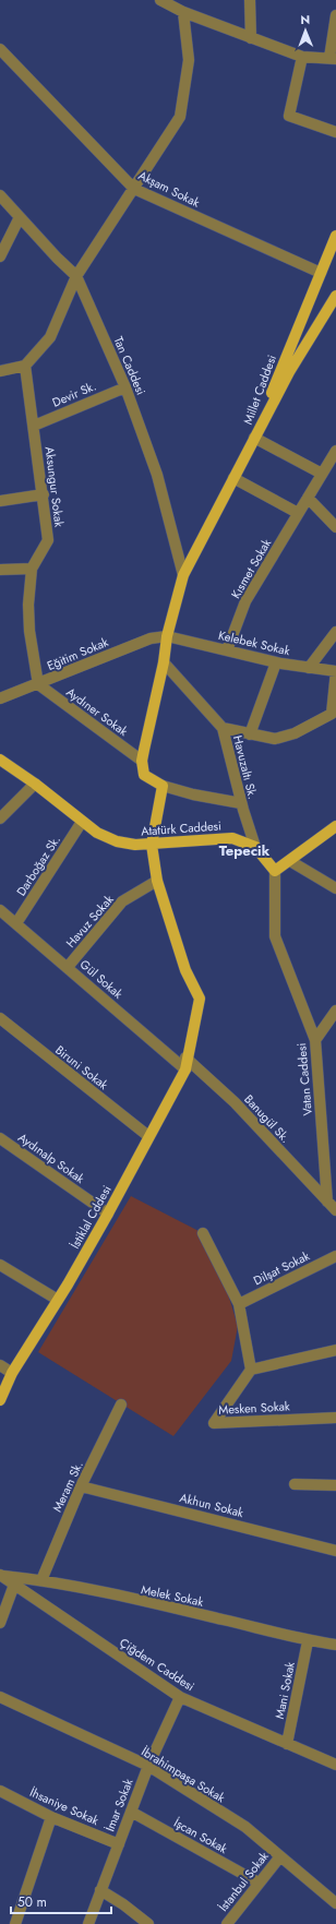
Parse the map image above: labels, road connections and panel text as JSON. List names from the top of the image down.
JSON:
{
  "streets": {
    "main road": ["Millet Caddesi", "Atatürk Caddesi", "İstiklal Cddesi"],
    "street": [
      "Akşam Sokak",
      "Tan Caddesi",
      "Devir Sk.",
      "Aksungur Sokak",
      "Kısmet Sokak",
      "Kelebek Sokak",
      "Eğitim Sokak",
      "Aydıner Sokak",
      "Havuzaltı Sk.",
      "Darboğaz Sk.",
      "Havuz Sokak",
      "Gül Sokak",
      "Biruni Sokak",
      "Vatan Caddesi",
      "Banugül Sk.",
      "Aydınalp Sokak",
      "Dilşat Sokak",
      "Mesken Sokak",
      "Meram Sk.",
      "Akhun Sokak",
      "Melek Sokak",
      "Çiğdem Caddesi",
      "Mani Sokak",
      "İbrahimpaşa Sokak",
      "İmar Sokak",
      "İhsaniye Sokak",
      "İşcan Sokak",
      "İstanbul Sokak"
    ]
  },
  "crossings": [
    ["Akşam Sokak", "Millet Caddesi"],
    ["Tan Caddesi", "Devir Sk."],
    ["Devir Sk.", "Aksungur Sokak"],
    ["Aksungur Sokak", "Eğitim Sokak"],
    ["Aksungur Sokak", "Aydıner Sokak"],
    ["Kısmet Sokak", "Kelebek Sokak"],
    ["Kelebek Sokak", "Eğitim Sokak"],
    ["Eğitim Sokak", "Aydıner Sokak"],
    ["Havuzaltı Sk.", "Atatürk Caddesi"],
    ["Atatürk Caddesi", "Darboğaz Sk."],
    ["Darboğaz Sk.", "Gül Sokak"],
    ["Havuz Sokak", "Gül Sokak"],
    ["Gül Sokak", "İstiklal Cddesi"],
    ["Biruni Sokak", "İstiklal Cddesi"],
    ["Vatan Caddesi", "Banugül Sk."],
    ["Aydınalp Sokak", "İstiklal Cddesi"],
    ["Meram Sk.", "Akhun Sokak"],
    ["Meram Sk.", "Melek Sokak"],
    ["Melek Sokak", "Çiğdem Caddesi"],
    ["Melek Sokak", "Mani Sokak"],
    ["Çiğdem Caddesi", "Mani Sokak"],
    ["Çiğdem Caddesi", "İmar Sokak"],
    ["İbrahimpaşa Sokak", "İmar Sokak"],
    ["İbrahimpaşa Sokak", "İstanbul Sokak"],
    ["İmar Sokak", "İhsaniye Sokak"],
    ["İmar Sokak", "İşcan Sokak"],
    ["İşcan Sokak", "İstanbul Sokak"]
  ],
  "districts": ["Tepecik"],
  "scale_bar": "50 m",
  "north": "top"
}
